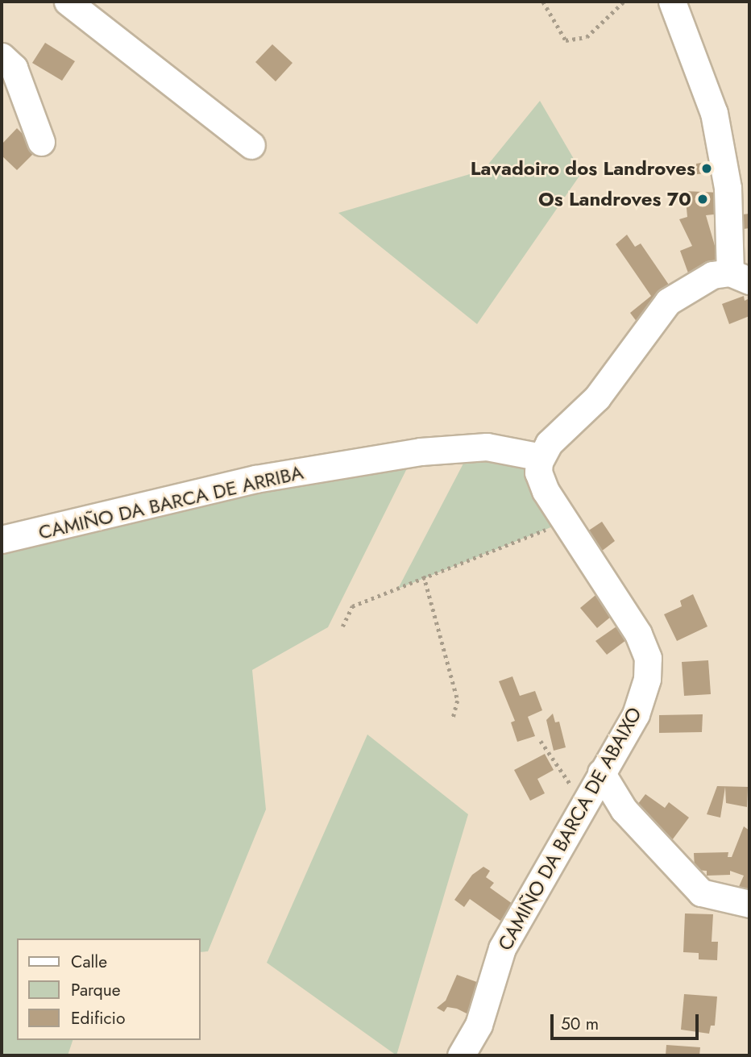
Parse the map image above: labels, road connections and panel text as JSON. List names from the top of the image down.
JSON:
{
  "streets": {
    "street": ["CAMIÑO DA BARCA DE ARRIBA", "CAMIÑO DA BARCA DE ABAIXO"]
  },
  "crossings": [
    ["CAMIÑO DA BARCA DE ARRIBA", "CAMIÑO DA BARCA DE ABAIXO"]
  ],
  "places": ["Lavadoiro dos Landroves", "Os Landroves 70"],
  "legend": ["Calle", "Parque", "Edificio"],
  "scale_bar": "50 m"
}
